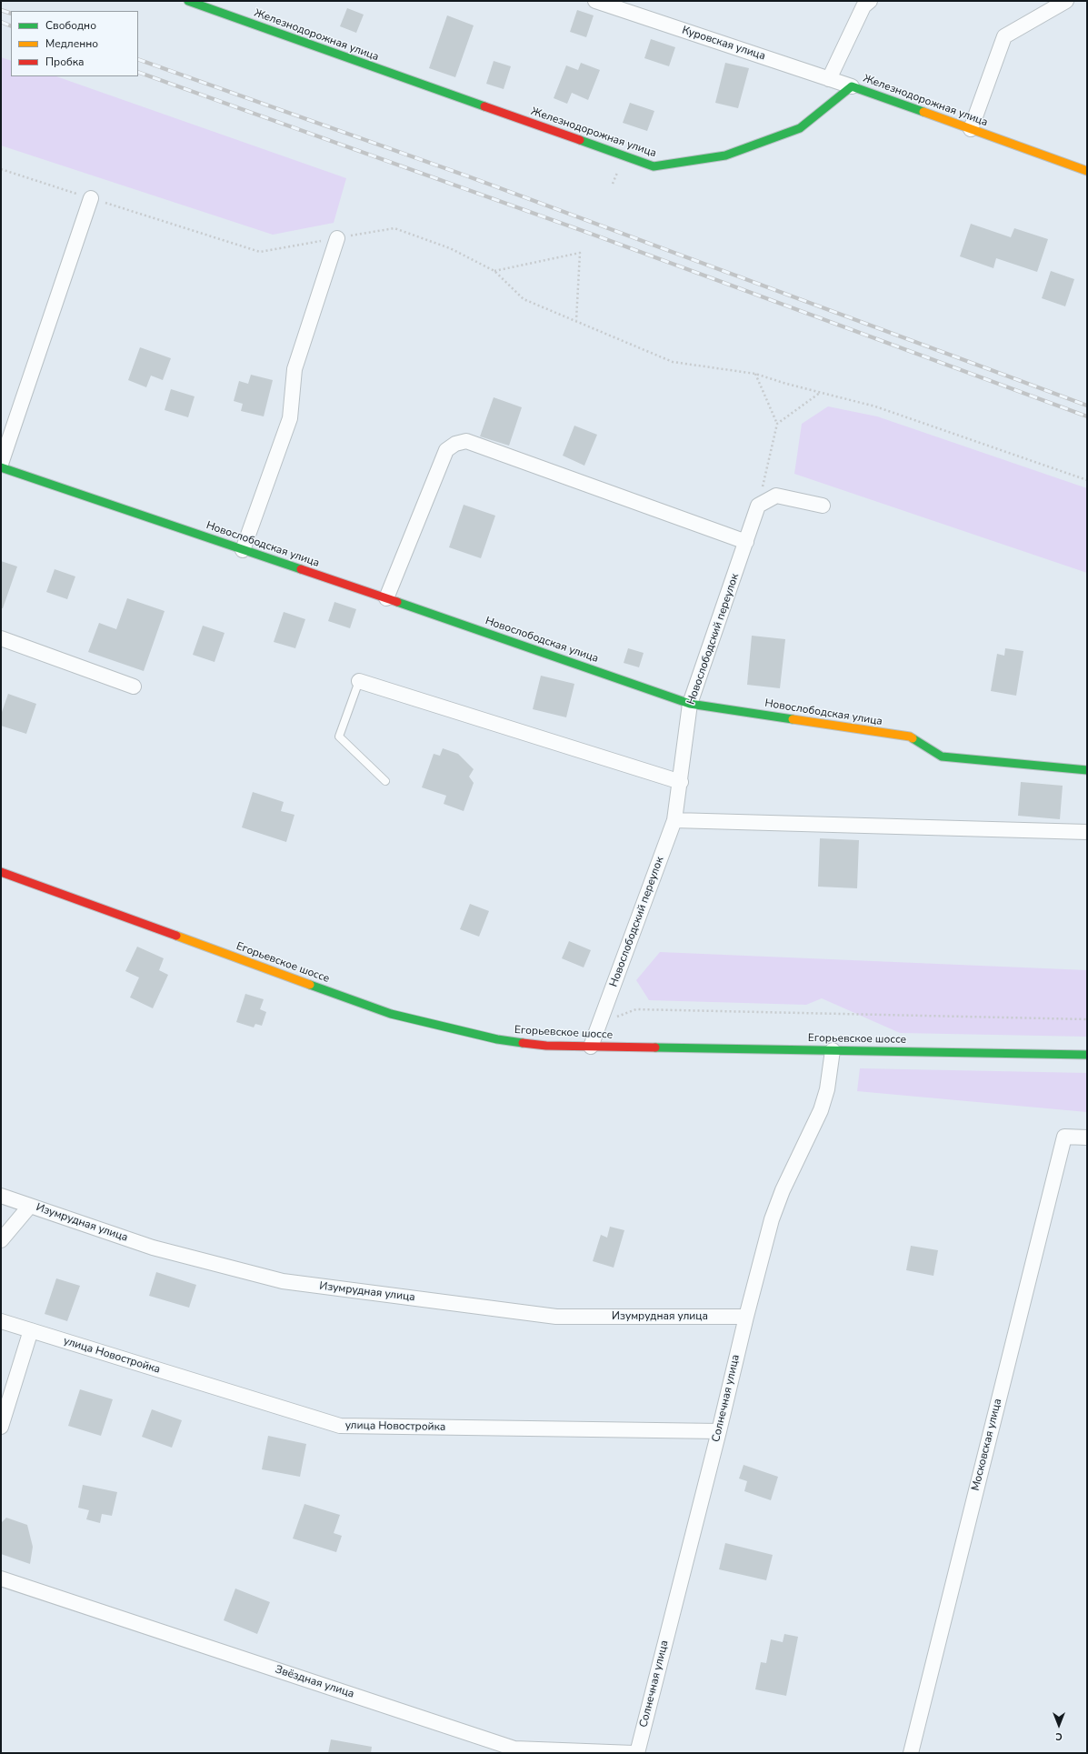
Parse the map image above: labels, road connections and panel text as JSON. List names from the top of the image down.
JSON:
{
  "streets": {
    "street": [
      "Железнодорожная улица",
      "Куровская улица",
      "Новослободская улица",
      "Новослободский переулок",
      "Егорьевское шоссе",
      "Изумрудная улица",
      "улица Новостройка",
      "Солнечная улица",
      "Московская улица",
      "Звёздная улица"
    ]
  },
  "crossings": [
    ["Железнодорожная улица", "Куровская улица"],
    ["Новослободская улица", "Новослободский переулок"],
    ["Новослободский переулок", "Егорьевское шоссе"],
    ["Егорьевское шоссе", "Солнечная улица"],
    ["Изумрудная улица", "Солнечная улица"],
    ["улица Новостройка", "Солнечная улица"]
  ],
  "legend": ["Свободно", "Медленно", "Пробка"],
  "north": "bottom"
}
